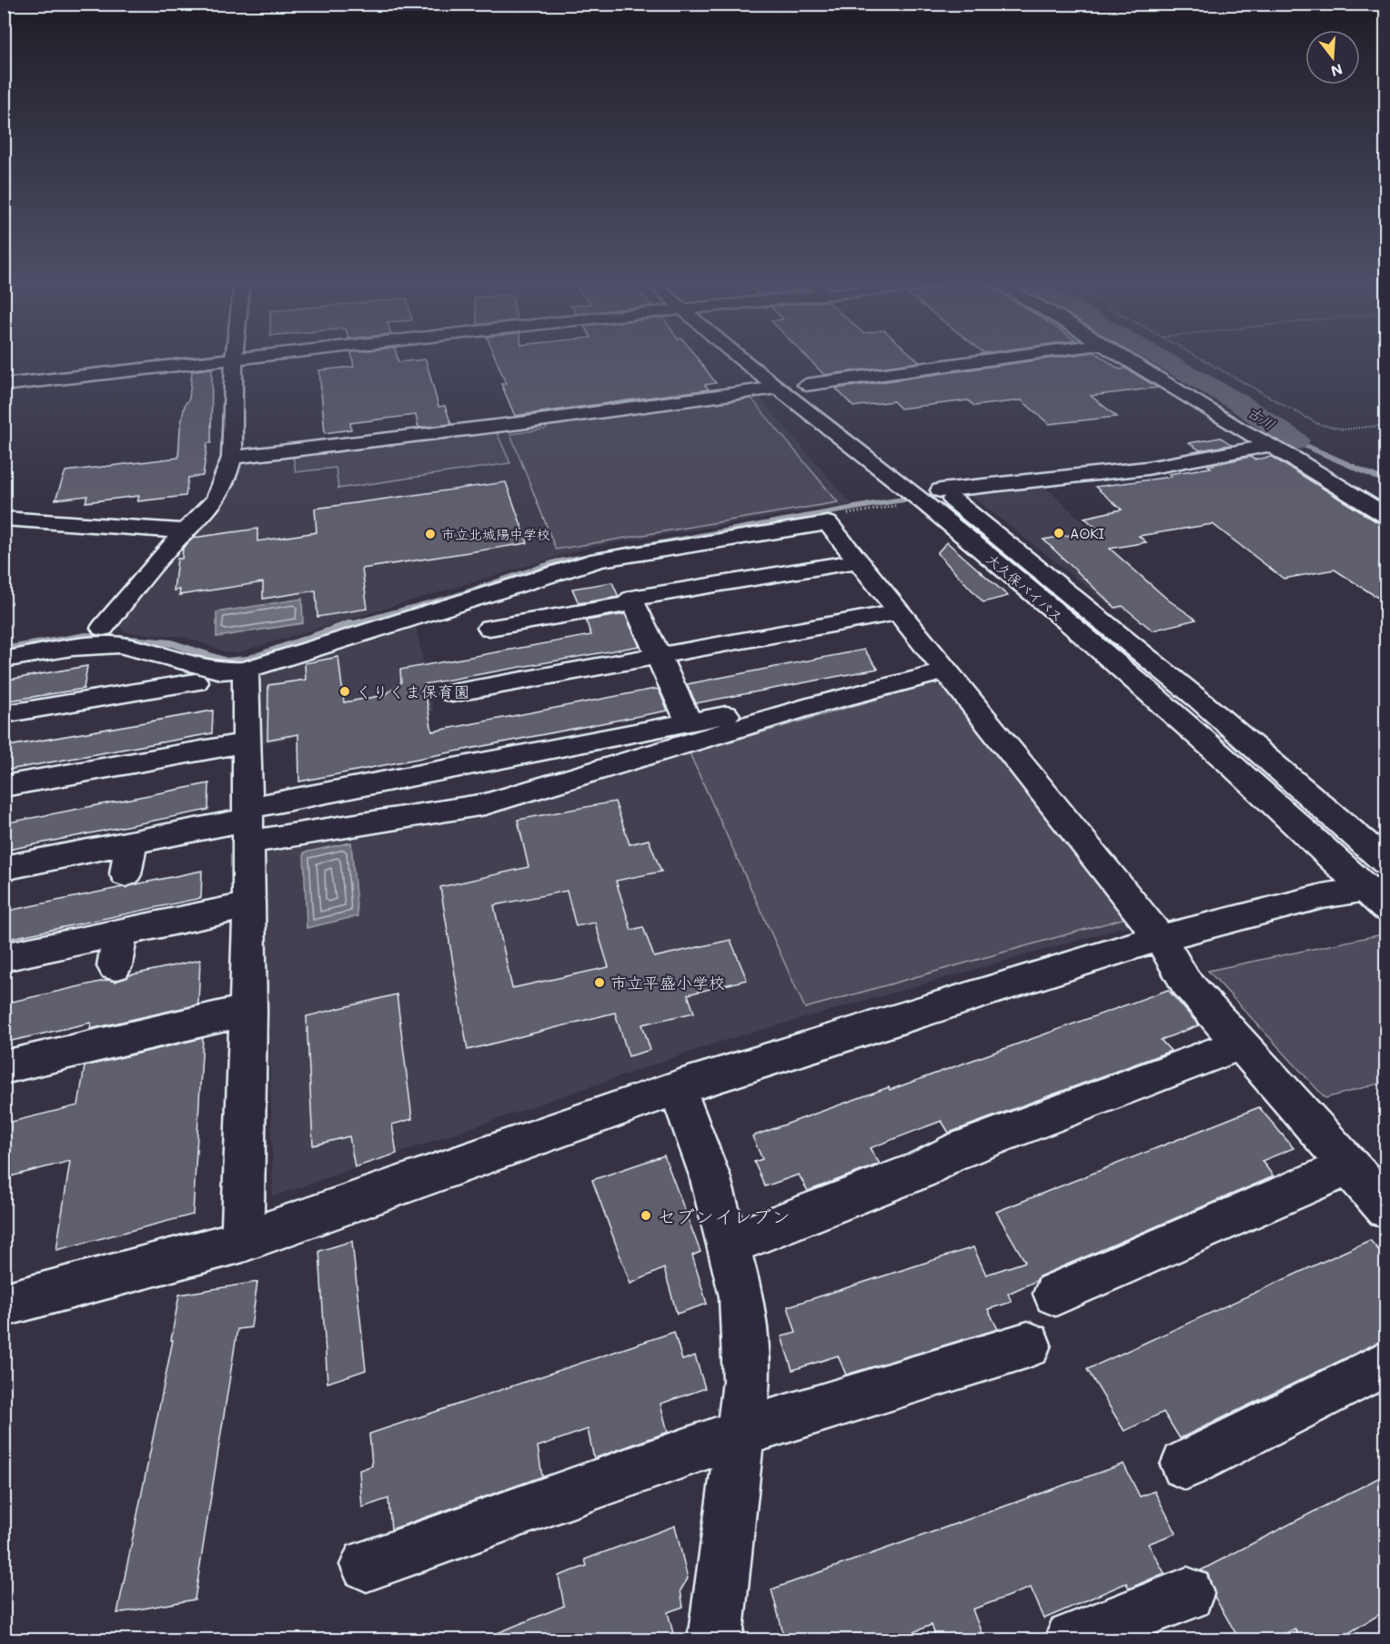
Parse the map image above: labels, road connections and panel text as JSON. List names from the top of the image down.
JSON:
{
  "streets": {
    "main road": ["大久保バイパス"]
  },
  "water": ["古川"],
  "places": [
    "AOKI",
    "市立北城陽中学校",
    "くりくま保育園",
    "市立平盛小学校",
    "セブンイレブン"
  ],
  "north": "bottom"
}
